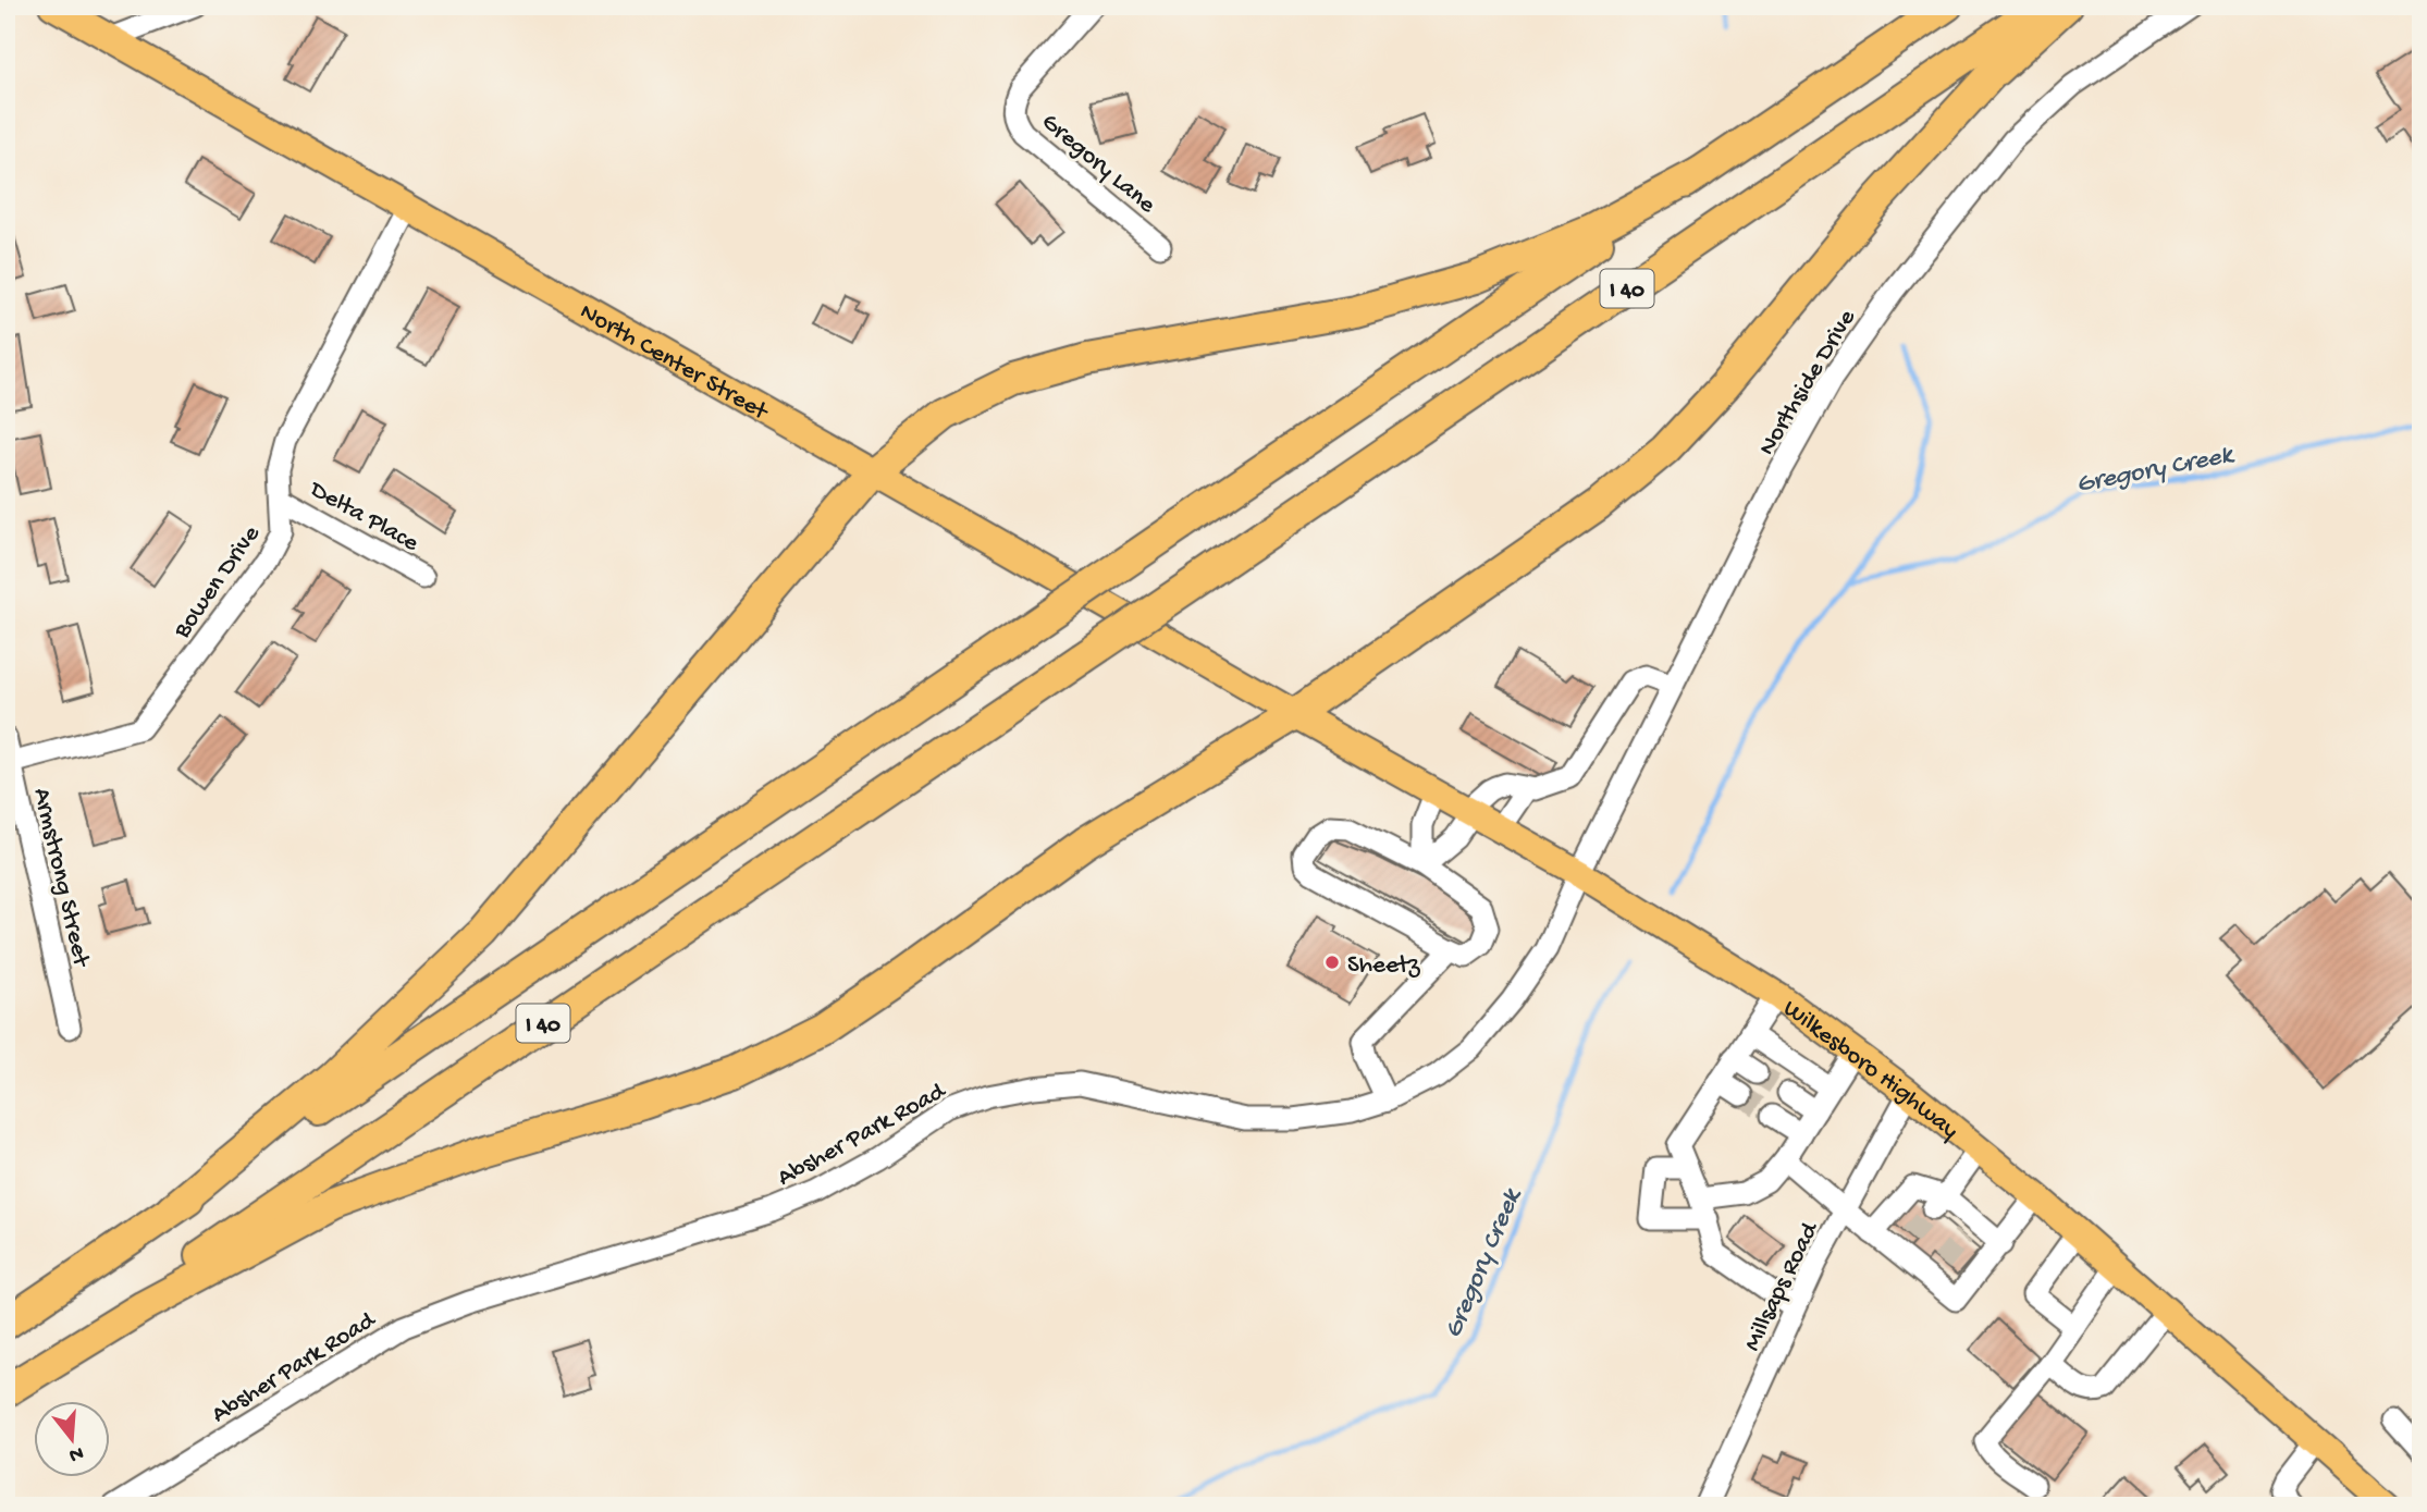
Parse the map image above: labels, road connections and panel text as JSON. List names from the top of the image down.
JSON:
{
  "streets": {
    "highway": ["I 40"],
    "main road": ["North Center Street", "Wilkesboro Highway"],
    "street": [
      "Gregory Lane",
      "Northside Drive",
      "Delta Place",
      "Bowen Drive",
      "Armstrong Street",
      "Absher Park Road",
      "Millsaps Road"
    ]
  },
  "crossings": [
    ["North Center Street", "Bowen Drive"],
    ["North Center Street", "Wilkesboro Highway"],
    ["Northside Drive", "Wilkesboro Highway"],
    ["Northside Drive", "Absher Park Road"],
    ["Delta Place", "Bowen Drive"],
    ["Bowen Drive", "Armstrong Street"],
    ["Wilkesboro Highway", "Absher Park Road"],
    ["Wilkesboro Highway", "Millsaps Road"]
  ],
  "water": ["Gregory Creek"],
  "places": ["Sheetz"],
  "north": "bottom"
}
